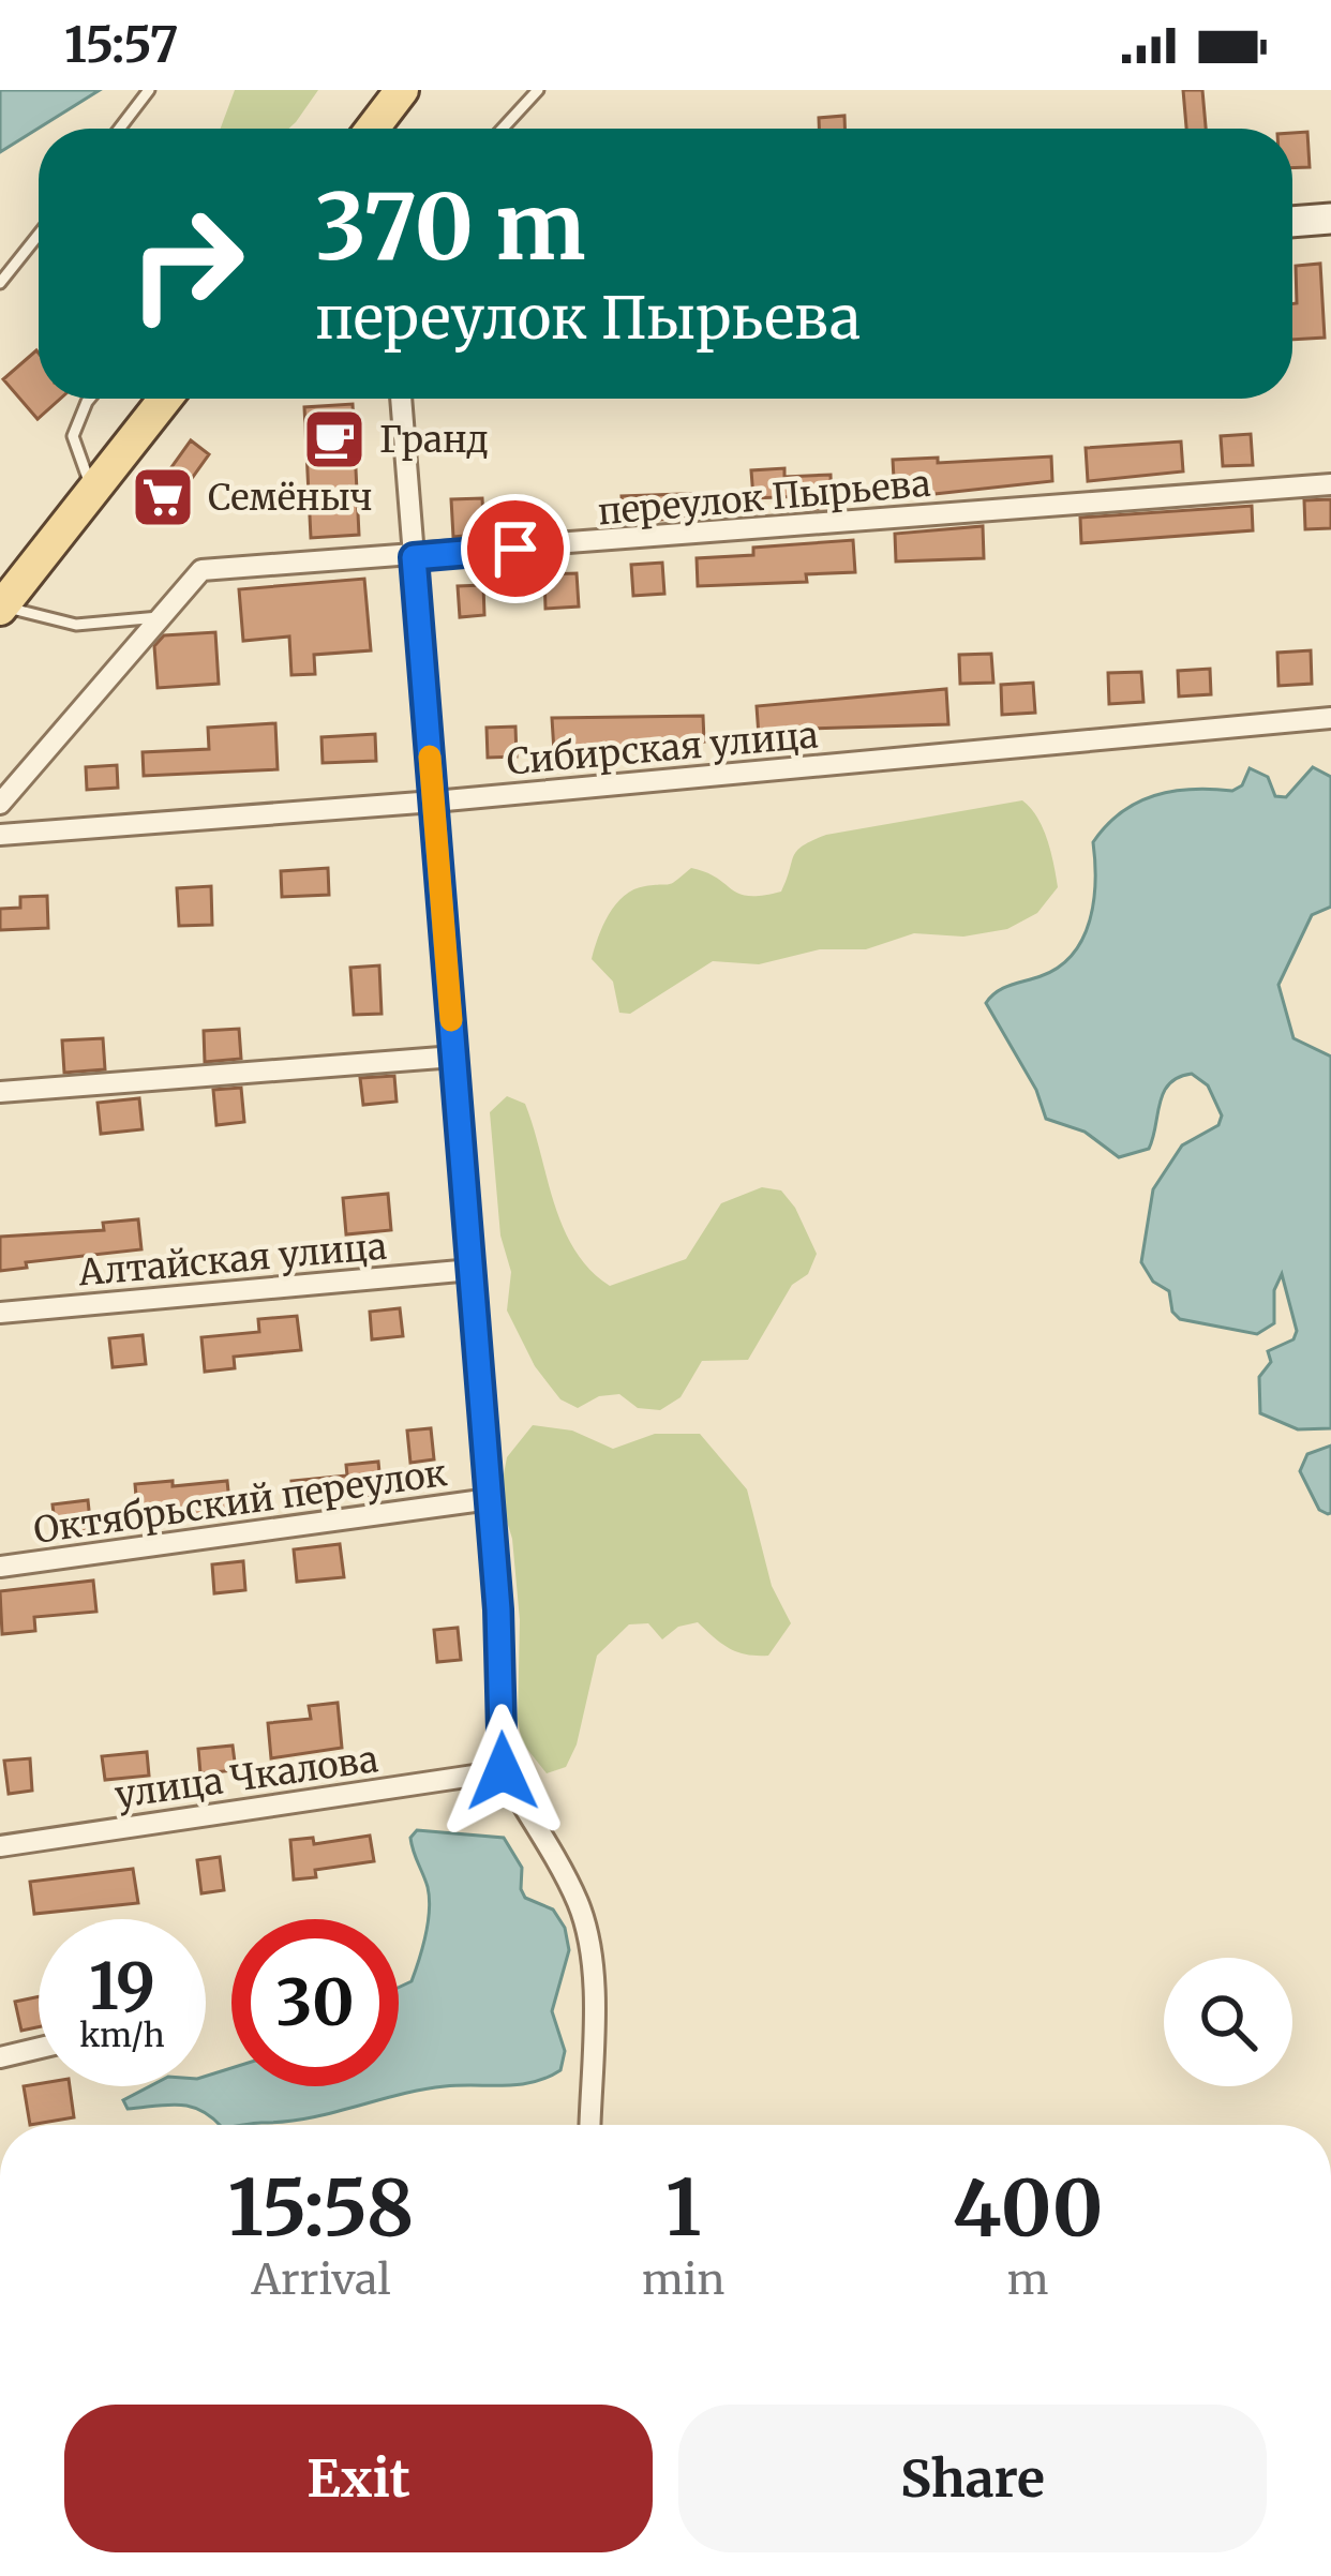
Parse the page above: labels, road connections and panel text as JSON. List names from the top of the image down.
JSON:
{
  "streets": {
    "street": [
      "переулок Пырьева",
      "Сибирская улица",
      "Алтайская улица",
      "Октябрьский переулок",
      "улица Чкалова"
    ]
  },
  "places": {
    "cafe": ["Гранд"],
    "supermarket": ["Семёныч"]
  },
  "page": {
    "status": "15:57",
    "turn": ["370 m", "переулок Пырьева"],
    "speed": "19 km/h",
    "limit": "30",
    "eta": [
      "15:58",
      "Arrival",
      "1",
      "min",
      "400",
      "m"
    ],
    "buttons": ["Exit", "Share"]
  }
}
